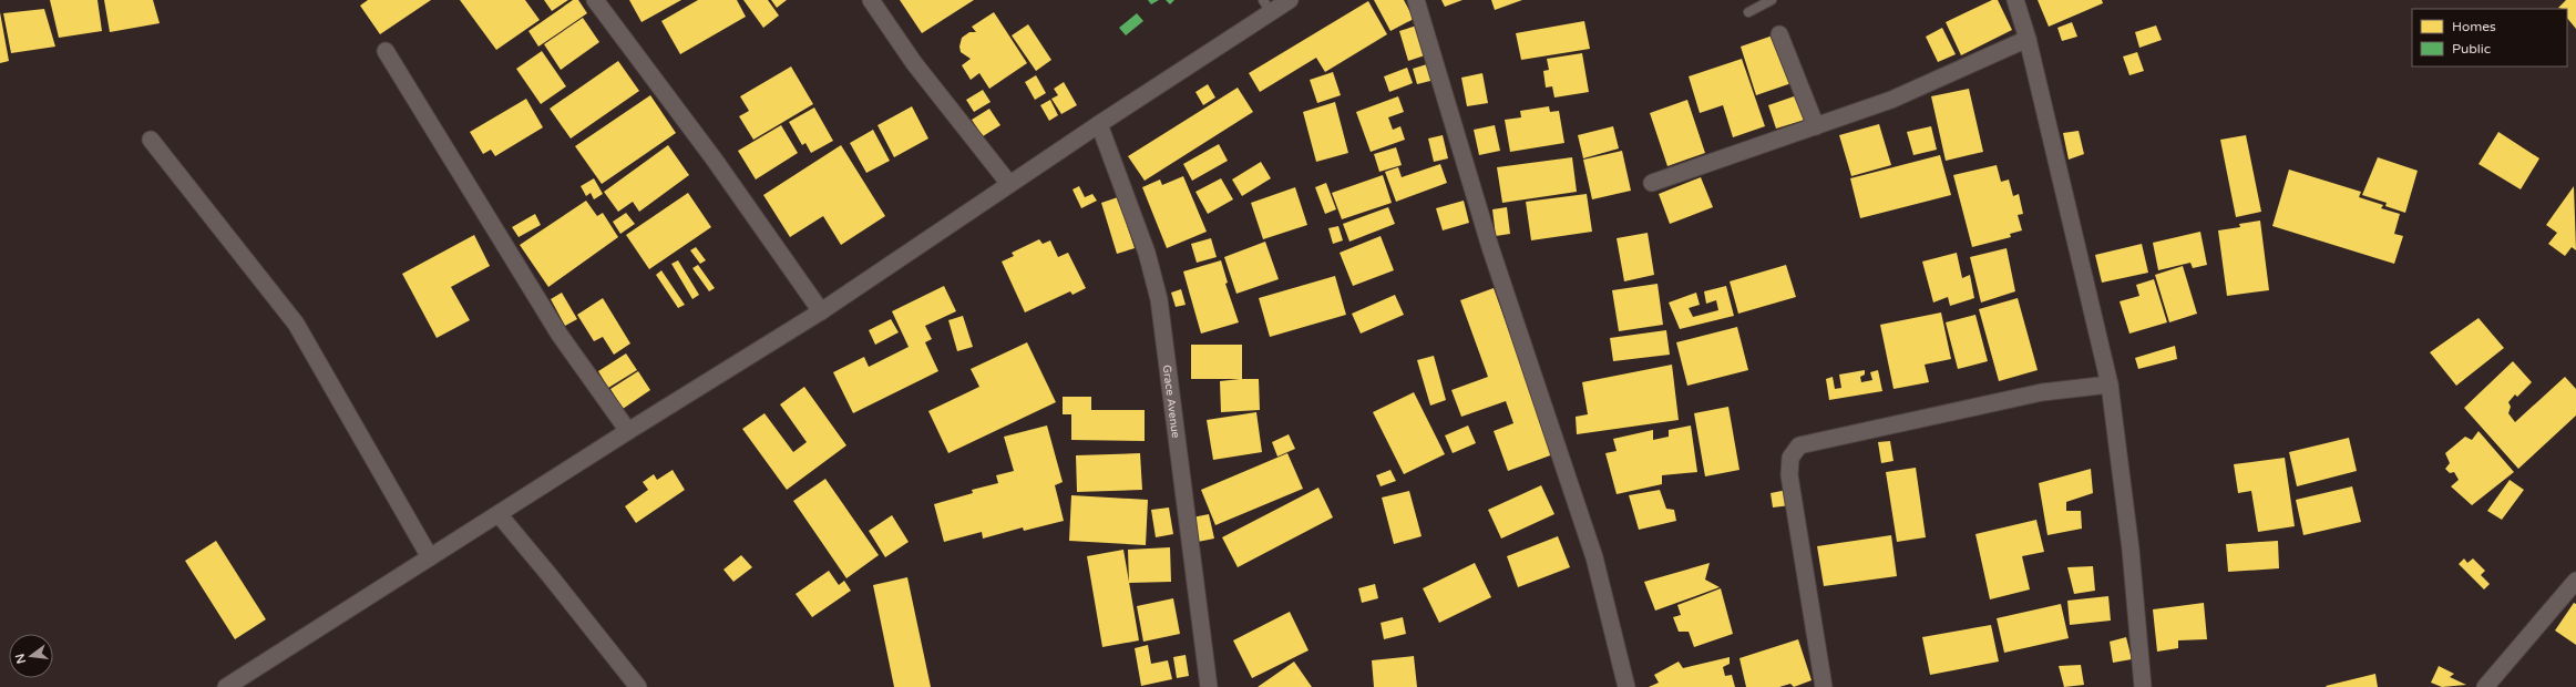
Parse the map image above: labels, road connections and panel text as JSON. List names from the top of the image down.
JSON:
{
  "streets": {
    "street": ["Grace Avenue"]
  },
  "legend": ["Homes", "Public"],
  "north": "left"
}
